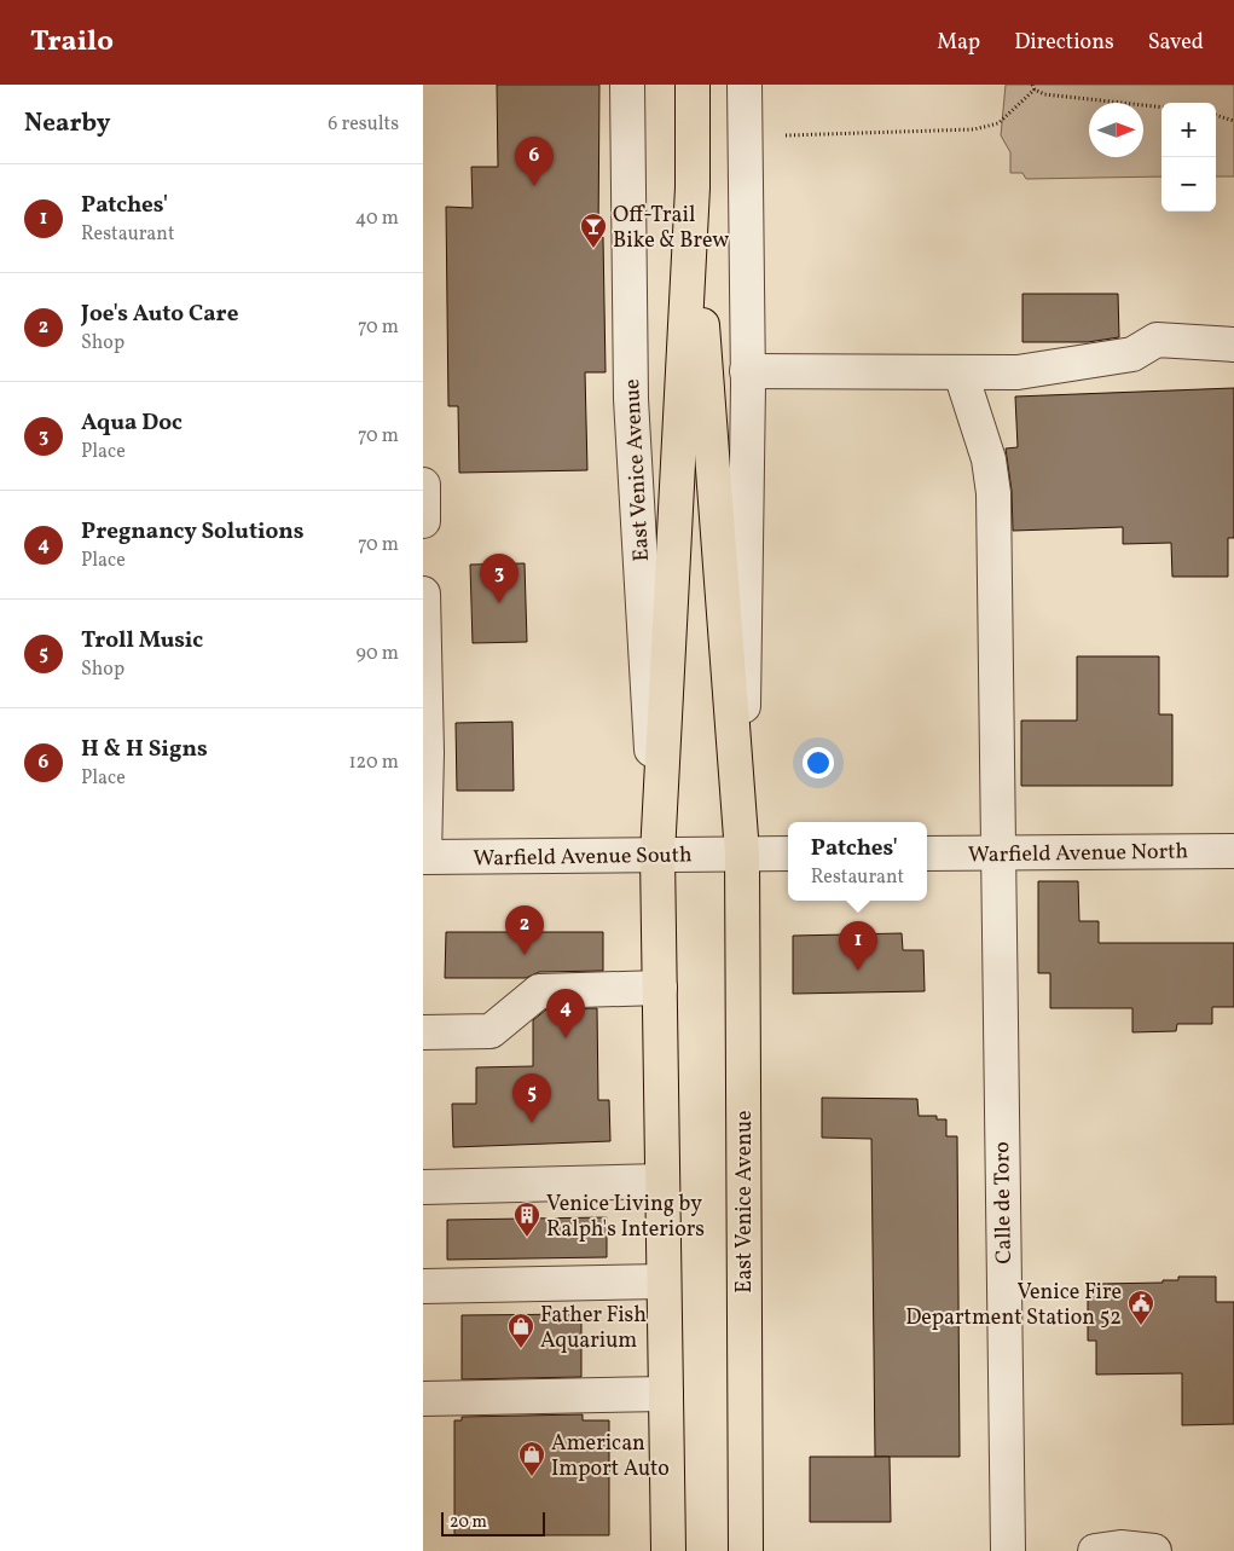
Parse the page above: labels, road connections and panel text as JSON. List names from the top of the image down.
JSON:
{
  "streets": {
    "main road": ["East Venice Avenue"],
    "street": ["Warfield Avenue North", "Warfield Avenue South", "Calle de Toro"]
  },
  "crossings": [
    ["East Venice Avenue", "Warfield Avenue South"],
    ["Warfield Avenue North", "Calle de Toro"]
  ],
  "places": {
    "bar": ["Off-Trail Bike & Brew"],
    "building": ["Venice Living by Ralph's Interiors"],
    "public building": ["Venice Fire Department Station 52"],
    "shop": ["Father Fish Aquarium", "American Import Auto"]
  },
  "scale_bar": "20 m",
  "north": "right",
  "page": {
    "header": "Trailo",
    "nav": ["Map", "Directions", "Saved"],
    "heading": ["Nearby", "6 results"],
    "map_buttons": ["+", "−"],
    "pins": [
      "6",
      "3",
      "2",
      "1",
      "4",
      "5"
    ],
    "list": [
      {
        "mark": "1",
        "name": "Patches'",
        "note": "Restaurant",
        "value": "40 m"
      },
      {
        "mark": "2",
        "name": "Joe's Auto Care",
        "note": "Shop",
        "value": "70 m"
      },
      {
        "mark": "3",
        "name": "Aqua Doc",
        "note": "Place",
        "value": "70 m"
      },
      {
        "mark": "4",
        "name": "Pregnancy Solutions",
        "note": "Place",
        "value": "70 m"
      },
      {
        "mark": "5",
        "name": "Troll Music",
        "note": "Shop",
        "value": "90 m"
      },
      {
        "mark": "6",
        "name": "H & H Signs",
        "note": "Place",
        "value": "120 m"
      }
    ],
    "popup": ["Patches'", "Restaurant"],
    "scale": "20 m"
  }
}
